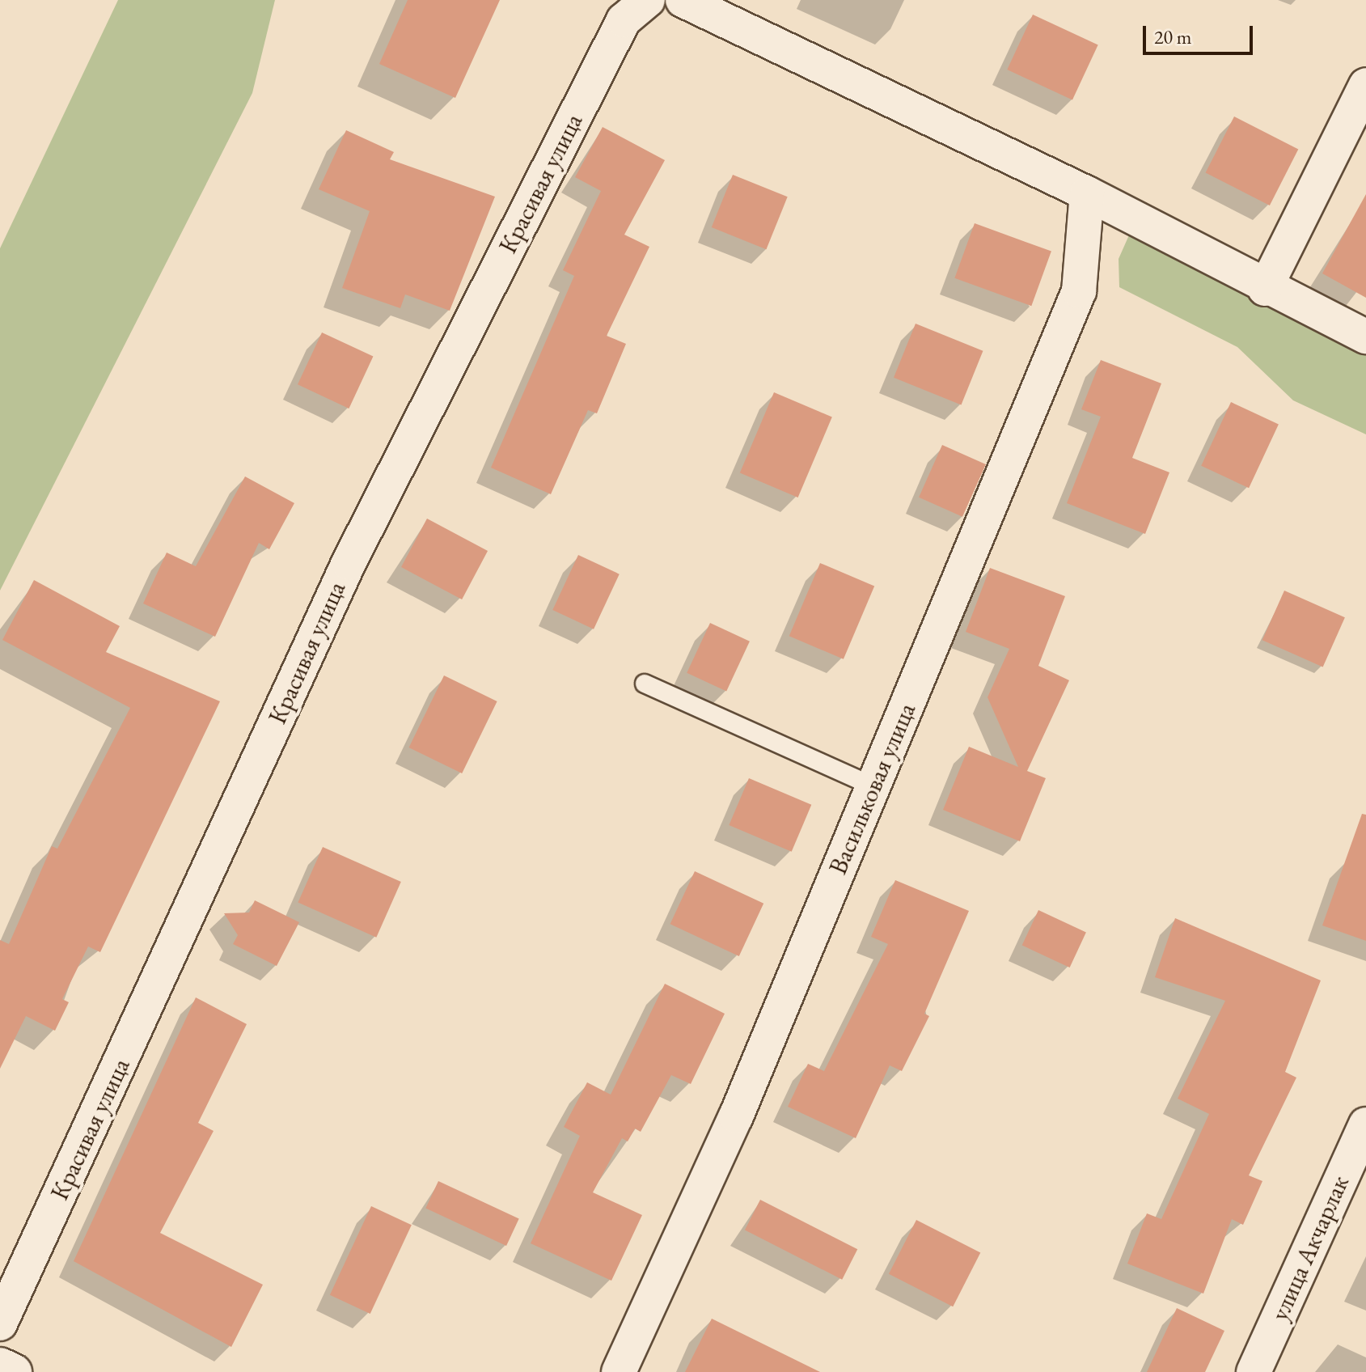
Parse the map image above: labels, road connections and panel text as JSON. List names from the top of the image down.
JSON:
{
  "streets": {
    "street": ["Красивая улица", "Васильковая улица", "улица Акчарлак"]
  },
  "scale_bar": "20 m"
}
